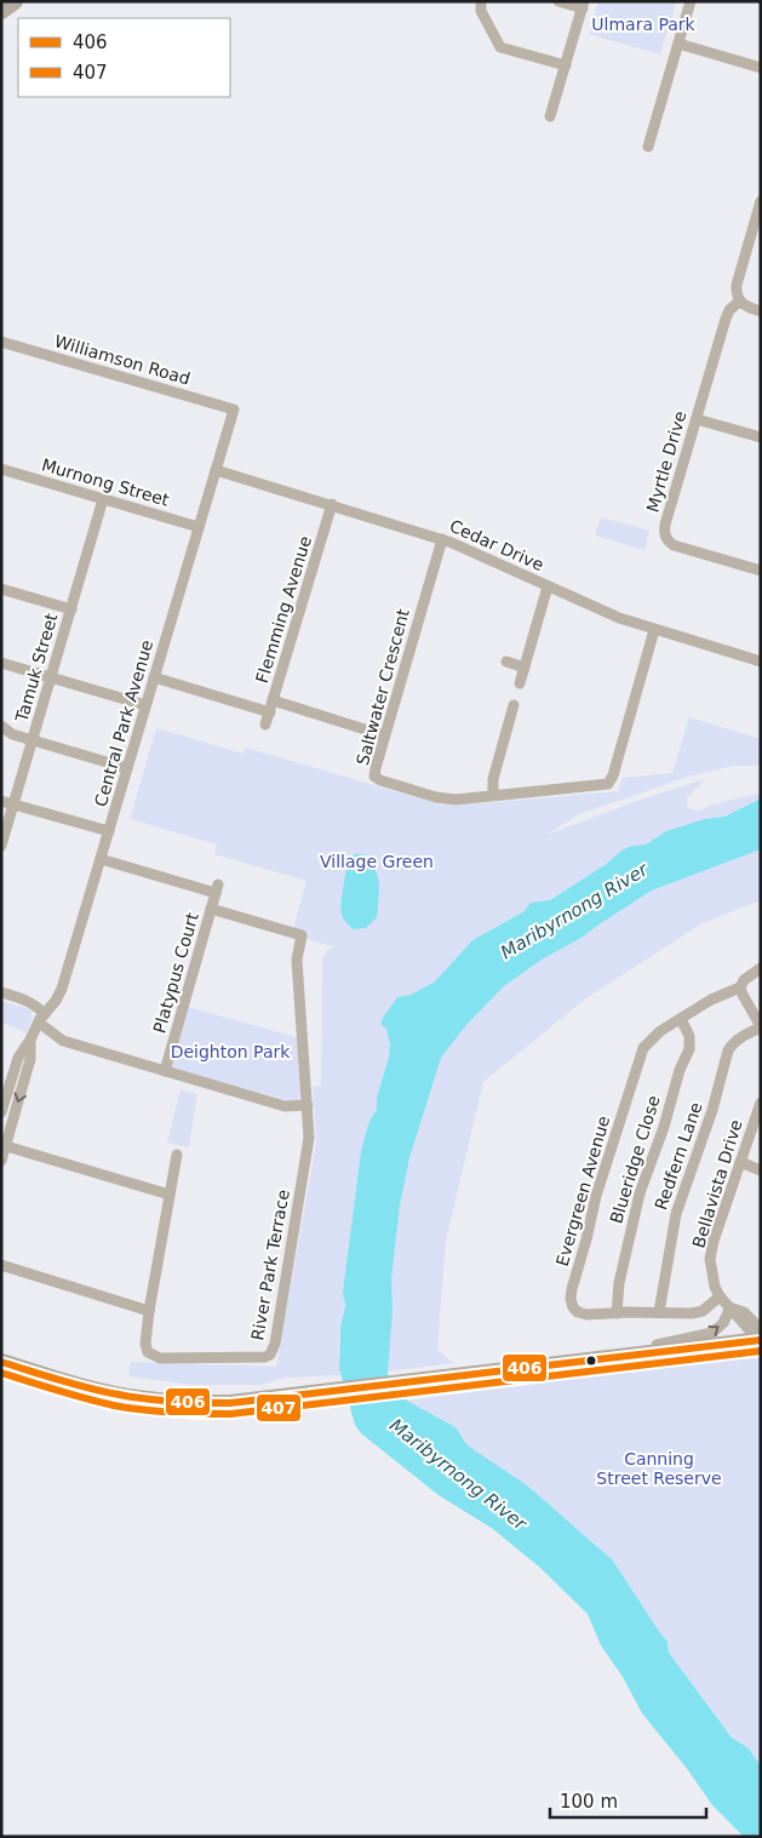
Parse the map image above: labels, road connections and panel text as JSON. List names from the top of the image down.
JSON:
{
  "streets": {
    "street": [
      "Williamson Road",
      "Myrtle Drive",
      "Murnong Street",
      "Cedar Drive",
      "Flemming Avenue",
      "Tamuk Street",
      "Saltwater Crescent",
      "Central Park Avenue",
      "Platypus Court",
      "Redfern Lane",
      "Blueridge Close",
      "Bellavista Drive",
      "Evergreen Avenue",
      "River Park Terrace"
    ]
  },
  "crossings": [
    ["Williamson Road", "Central Park Avenue"],
    ["Murnong Street", "Tamuk Street"],
    ["Murnong Street", "Central Park Avenue"],
    ["Cedar Drive", "Flemming Avenue"],
    ["Cedar Drive", "Saltwater Crescent"],
    ["Cedar Drive", "Central Park Avenue"],
    ["Central Park Avenue", "Platypus Court"],
    ["Platypus Court", "River Park Terrace"],
    ["Redfern Lane", "Evergreen Avenue"],
    ["Blueridge Close", "Evergreen Avenue"],
    ["Bellavista Drive", "Evergreen Avenue"]
  ],
  "water": ["Maribyrnong River"],
  "parks": [
    "Ulmara Park",
    "Village Green",
    "Deighton Park",
    "Canning Street Reserve"
  ],
  "lines": ["transit line 406", "transit line 407"],
  "legend": ["406", "407"],
  "scale_bar": "100 m"
}
